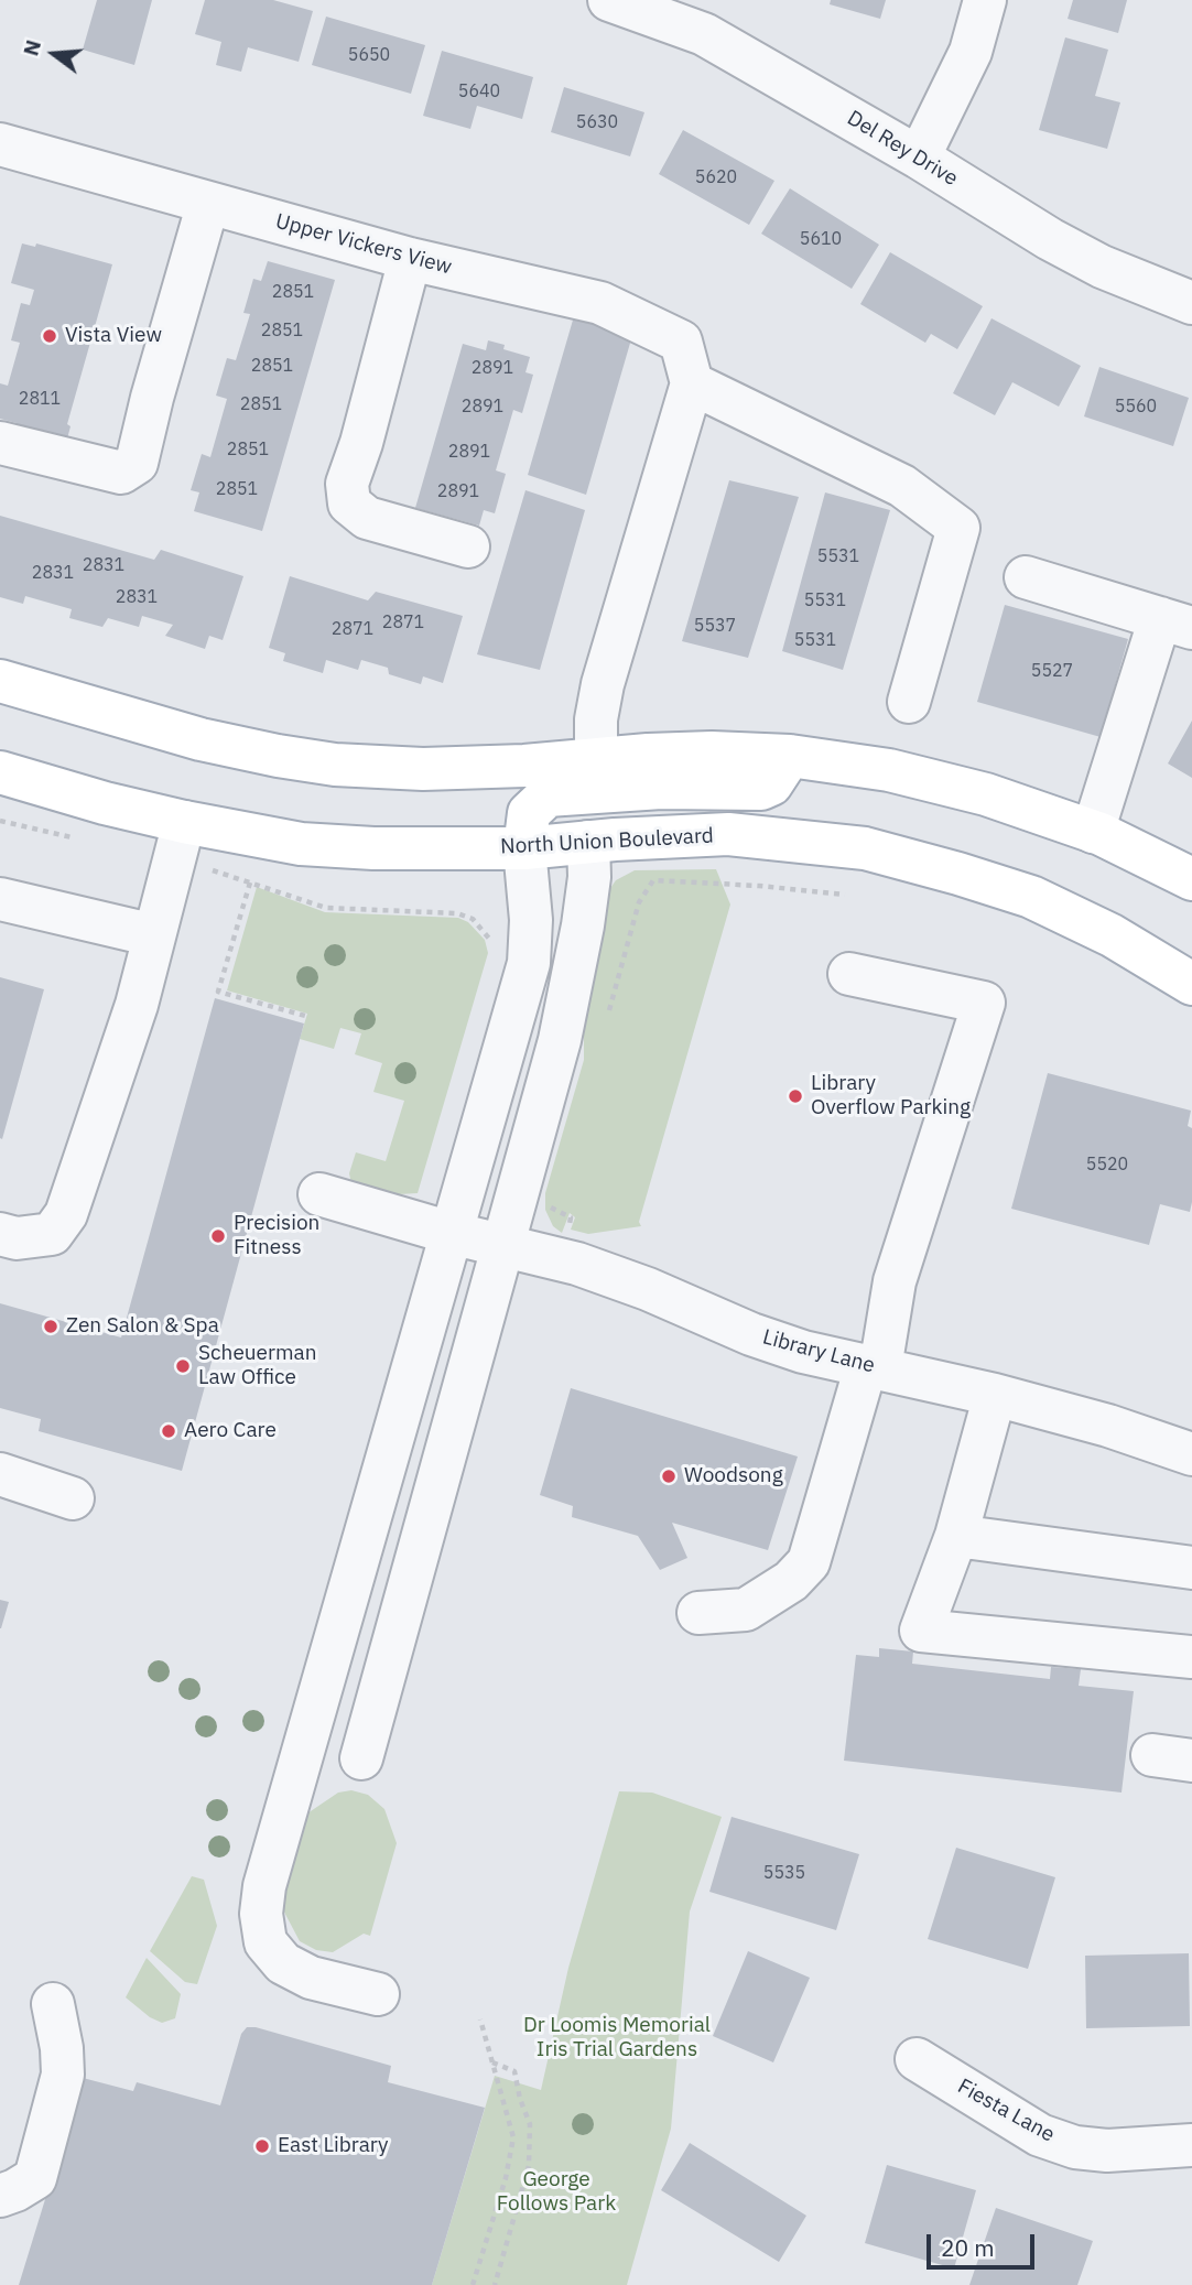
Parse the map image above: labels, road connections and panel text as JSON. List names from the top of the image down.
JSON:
{
  "streets": {
    "main road": ["North Union Boulevard"],
    "street": [
      "Del Rey Drive",
      "Upper Vickers View",
      "Library Lane",
      "Fiesta Lane"
    ]
  },
  "parks": ["Dr Loomis Memorial Iris Trial Gardens", "George Follows Park"],
  "places": [
    "Vista View",
    "Library Overflow Parking",
    "Precision Fitness",
    "Zen Salon & Spa",
    "Scheuerman Law Office",
    "Aero Care",
    "Woodsong",
    "East Library"
  ],
  "house_numbers": [
    "5650",
    "5640",
    "5630",
    "5620",
    "5610",
    "2851",
    "2851",
    "2851",
    "2891",
    "2811",
    "2851",
    "2891",
    "5560",
    "2851",
    "2891",
    "2851",
    "2891",
    "5531",
    "2831",
    "2831",
    "2831",
    "5531",
    "2871",
    "5537",
    "2871",
    "5531",
    "5527",
    "5520",
    "5535"
  ],
  "scale_bar": "20 m",
  "north": "left"
}
